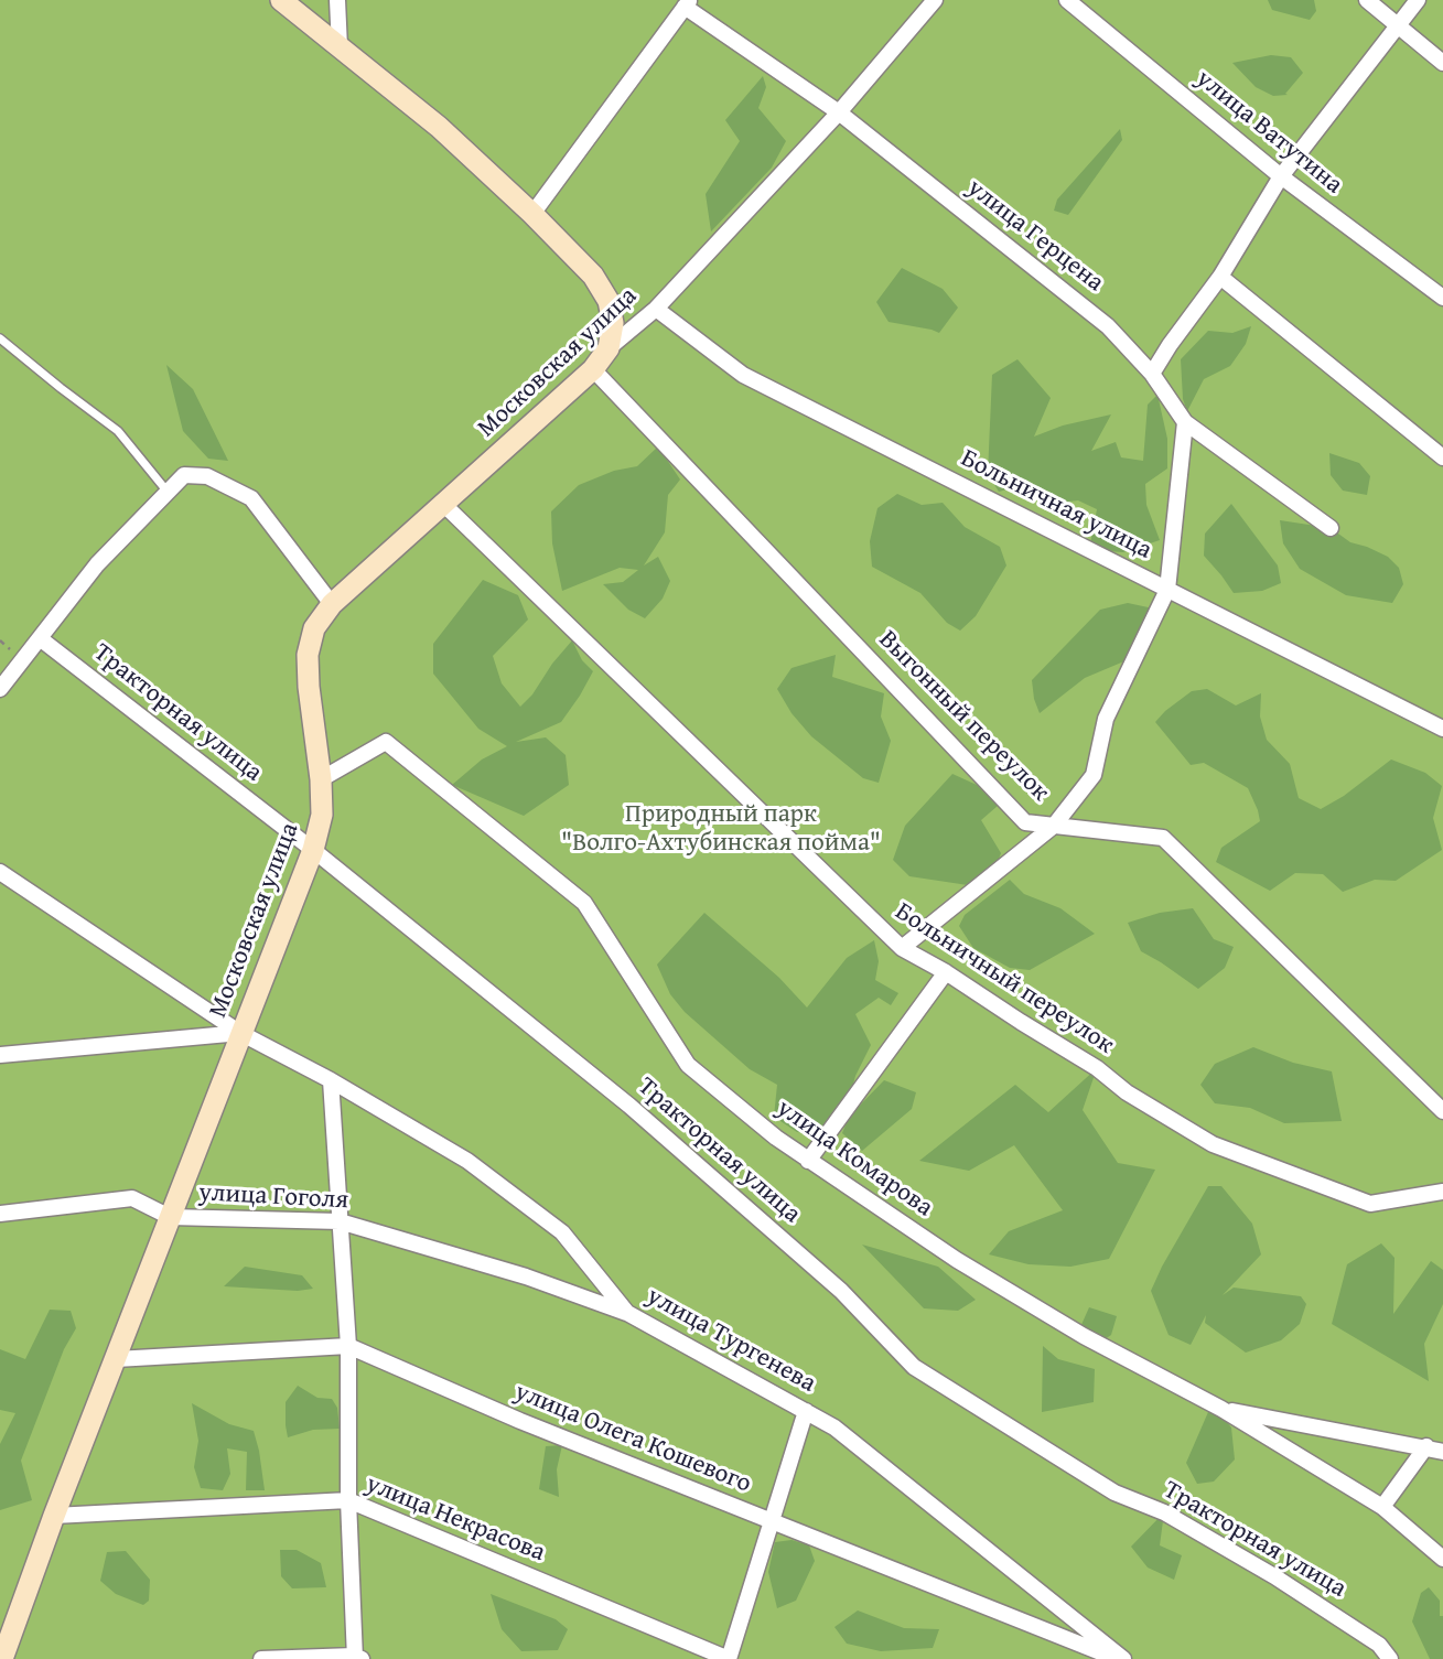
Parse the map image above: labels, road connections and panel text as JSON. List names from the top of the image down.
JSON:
{
  "streets": {
    "street": [
      "улица Ватутина",
      "улица Герцена",
      "Московская улица",
      "Больничная улица",
      "Тракторная улица",
      "Выгонный переулок",
      "Больничный переулок",
      "улица Комарова",
      "улица Гоголя",
      "улица Тургенева",
      "улица Олега Кошевого",
      "улица Некрасова"
    ]
  },
  "crossings": [
    ["улица Герцена", "Московская улица"],
    ["Московская улица", "Больничная улица"],
    ["Московская улица", "Тракторная улица"],
    ["Московская улица", "Выгонный переулок"],
    ["Московская улица", "Больничный переулок"],
    ["Московская улица", "улица Комарова"],
    ["Московская улица", "улица Гоголя"],
    ["Московская улица", "улица Тургенева"],
    ["Московская улица", "улица Олега Кошевого"],
    ["Московская улица", "улица Некрасова"],
    ["улица Гоголя", "улица Тургенева"]
  ],
  "parks": ["Природный парк \"Волго-Ахтубинская пойма\""]
}
